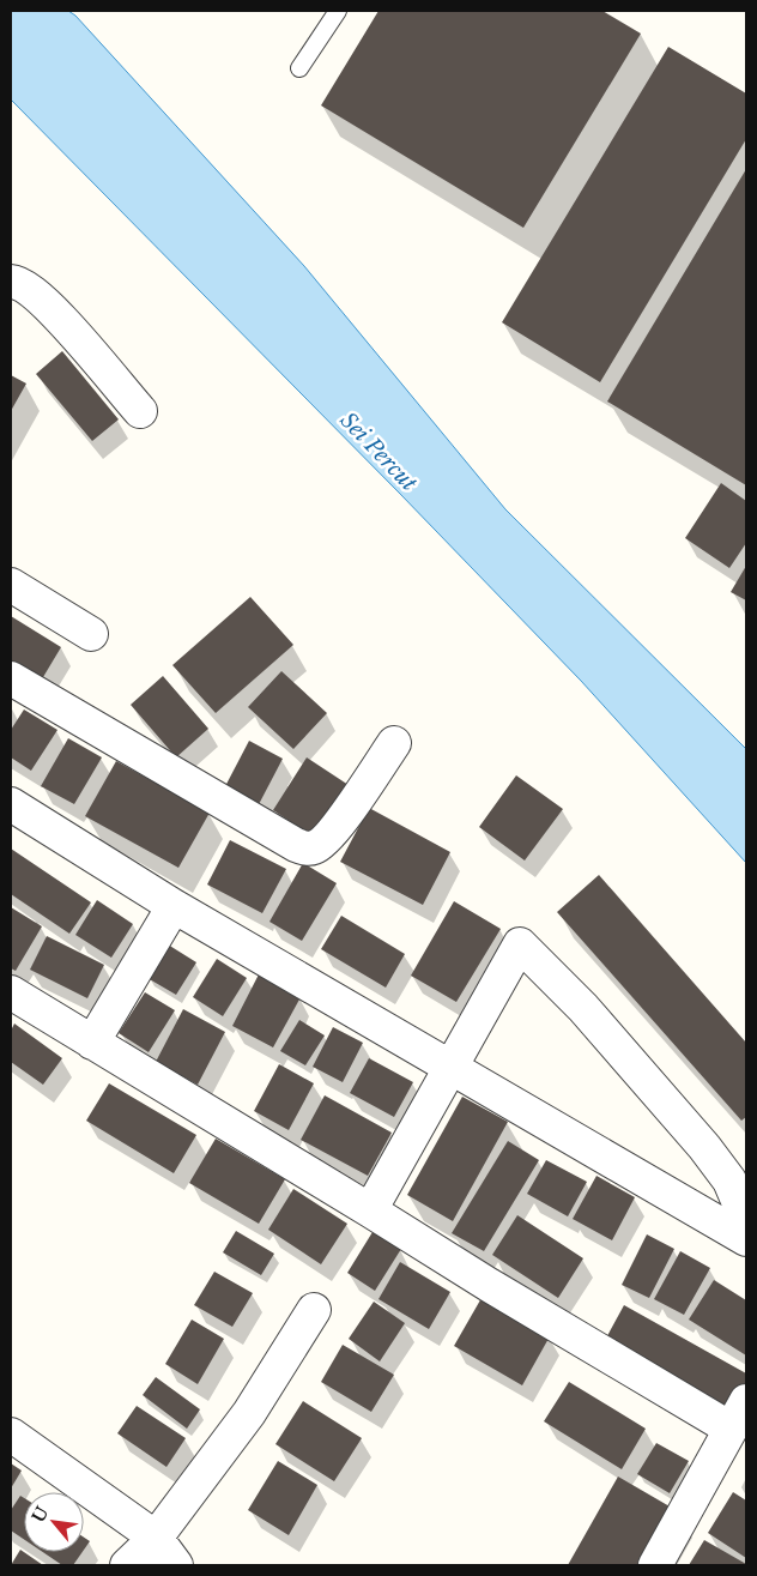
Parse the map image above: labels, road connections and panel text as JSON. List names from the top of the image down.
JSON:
{
  "water": ["Sei Percut"],
  "north": "top left"
}
